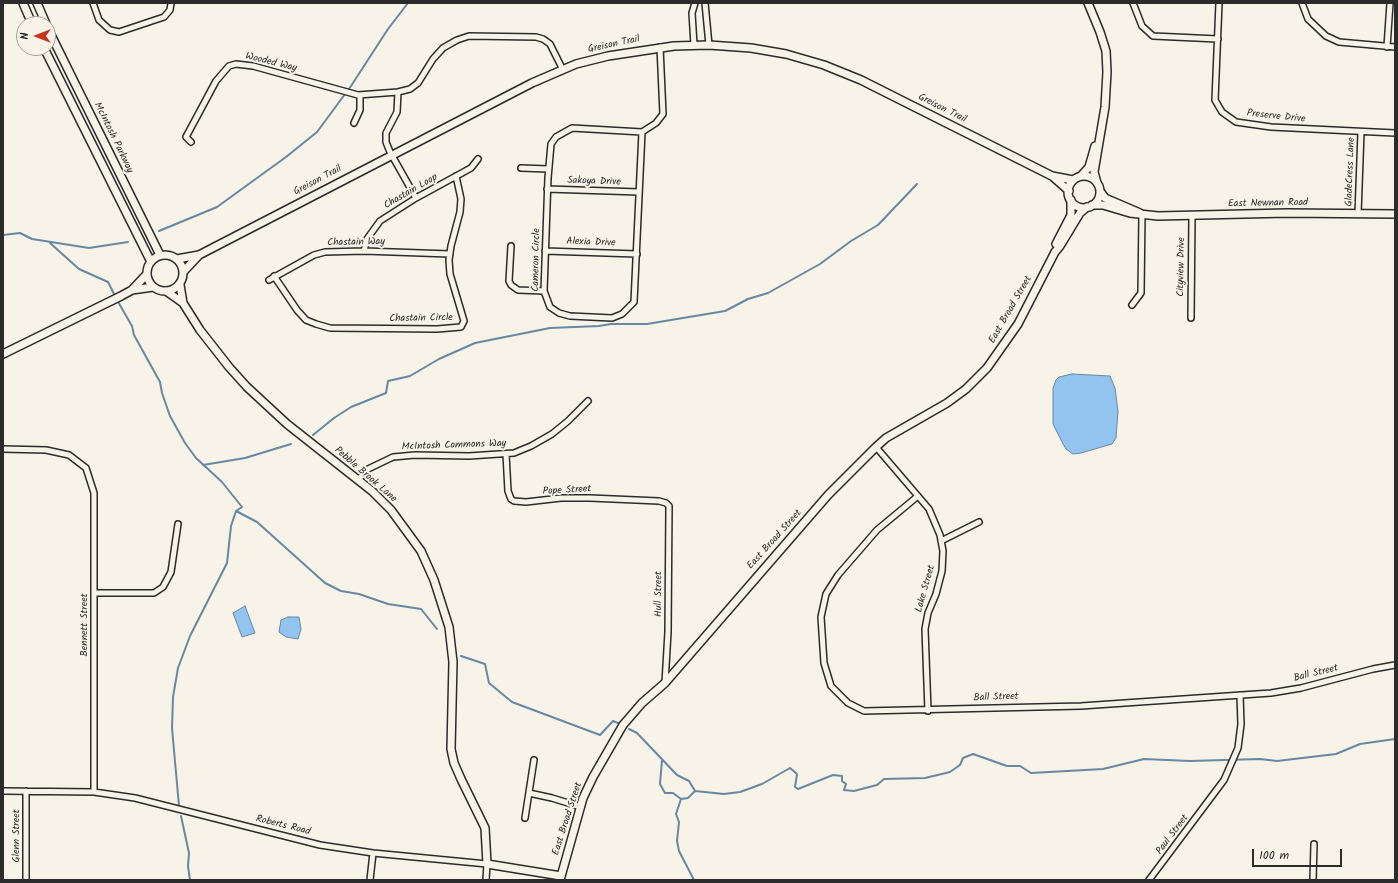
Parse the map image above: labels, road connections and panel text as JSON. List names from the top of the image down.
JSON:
{
  "streets": {
    "street": [
      "Greison Trail",
      "Wooded Way",
      "Preserve Drive",
      "McIntosh Parkway",
      "GladeCress Lane",
      "Sakoya Drive",
      "Chastain Loop",
      "East Newnan Road",
      "Chastain Way",
      "Alexia Drive",
      "Cameron Circle",
      "Cityview Drive",
      "East Broad Street",
      "Chastain Circle",
      "McIntosh Commons Way",
      "Pebble Brook Lane",
      "Pope Street",
      "Lake Street",
      "Hull Street",
      "Bennett Street",
      "Ball Street",
      "Roberts Road",
      "Paul Street",
      "Glenn Street"
    ]
  },
  "crossings": [
    ["Greison Trail", "Wooded Way"],
    ["Greison Trail", "McIntosh Parkway"],
    ["Greison Trail", "East Newnan Road"],
    ["Greison Trail", "East Broad Street"],
    ["Greison Trail", "Pebble Brook Lane"],
    ["Preserve Drive", "GladeCress Lane"],
    ["McIntosh Parkway", "Pebble Brook Lane"],
    ["GladeCress Lane", "East Newnan Road"],
    ["Sakoya Drive", "Cameron Circle"],
    ["Chastain Loop", "Chastain Way"],
    ["Chastain Loop", "Chastain Circle"],
    ["East Newnan Road", "Cityview Drive"],
    ["East Newnan Road", "East Broad Street"],
    ["Chastain Way", "Chastain Circle"],
    ["Alexia Drive", "Cameron Circle"],
    ["East Broad Street", "Lake Street"],
    ["East Broad Street", "Hull Street"],
    ["East Broad Street", "Roberts Road"],
    ["McIntosh Commons Way", "Pebble Brook Lane"],
    ["McIntosh Commons Way", "Pope Street"],
    ["Pebble Brook Lane", "Roberts Road"],
    ["Pope Street", "Hull Street"],
    ["Lake Street", "Ball Street"],
    ["Bennett Street", "Roberts Road"],
    ["Ball Street", "Paul Street"],
    ["Roberts Road", "Glenn Street"]
  ],
  "scale_bar": "100 m",
  "north": "left"
}
